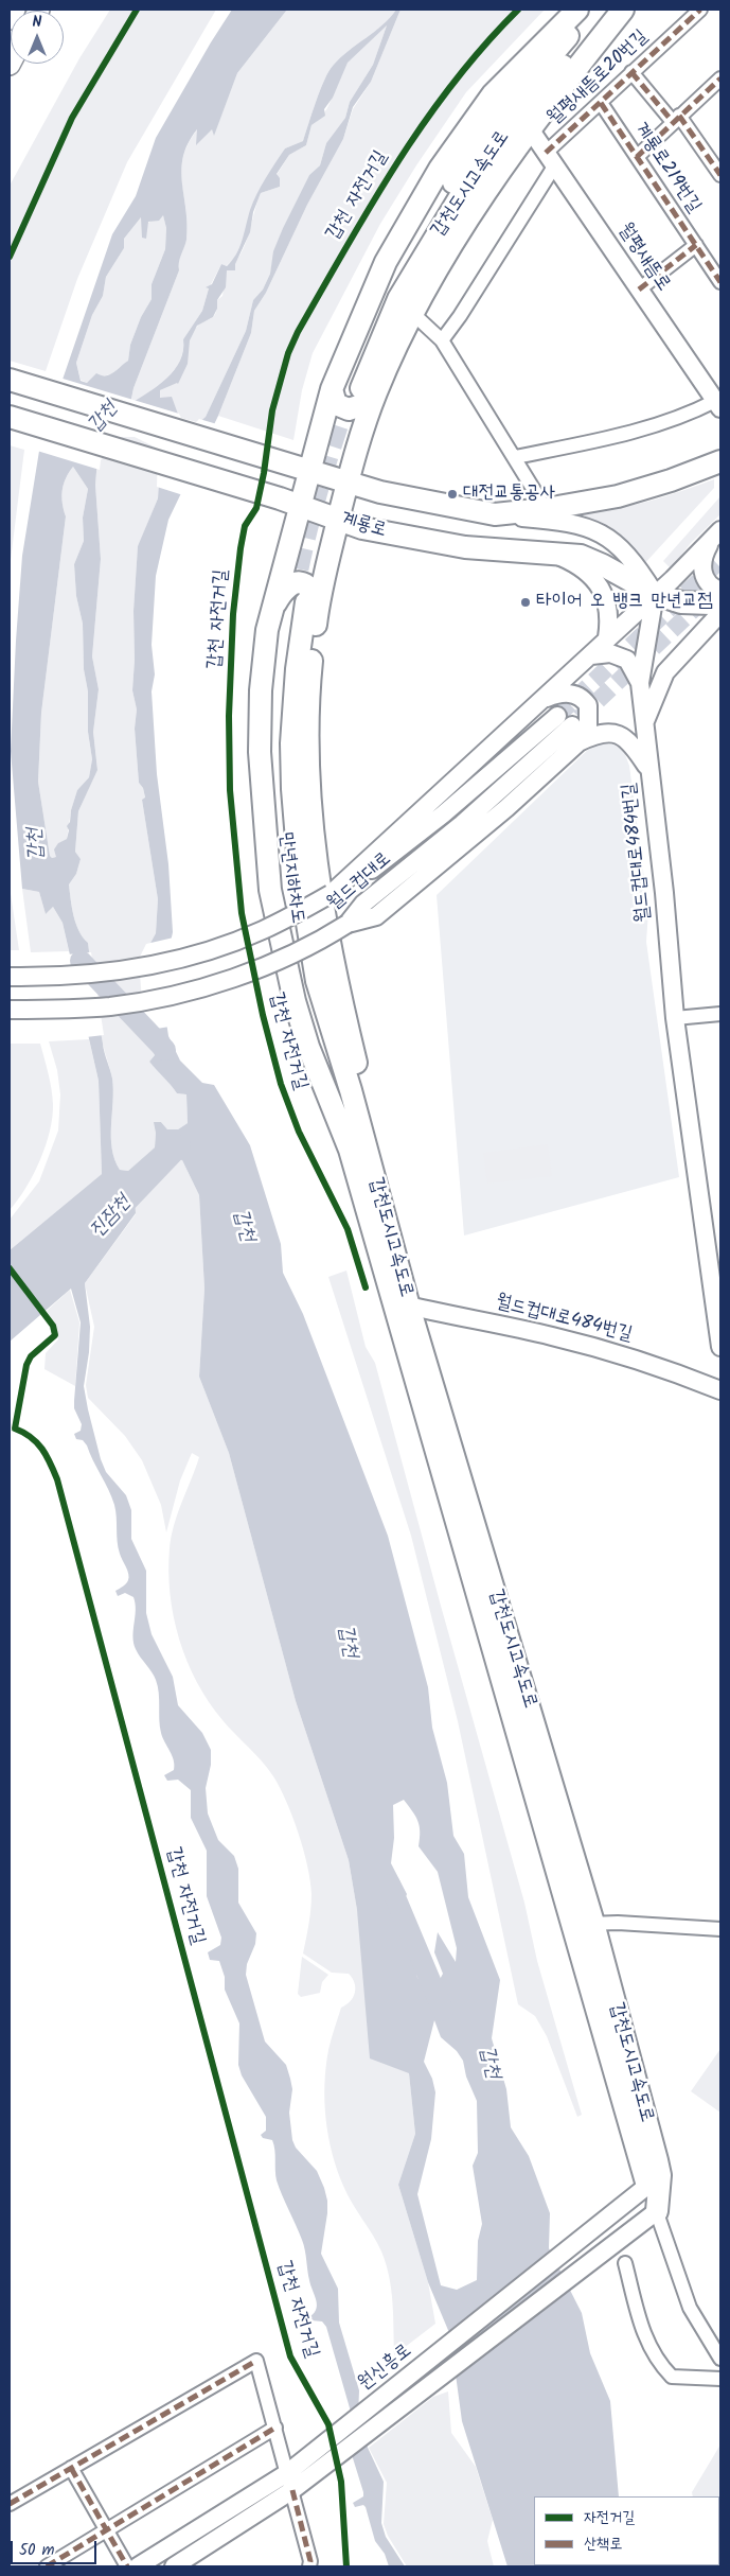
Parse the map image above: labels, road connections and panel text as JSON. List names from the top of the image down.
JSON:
{
  "streets": {
    "main road": ["갑천도시고속도로", "계룡로", "만년지하차도"],
    "street": [
      "월평새뜸로20번길",
      "계룡로219번길",
      "월평새뜸로",
      "월드컵대로484번길",
      "월드컵대로",
      "원신흥로"
    ],
    "cycle path": ["갑천 자전거길"]
  },
  "crossings": [
    ["월평새뜸로20번길", "계룡로219번길"],
    ["월평새뜸로20번길", "월평새뜸로"],
    ["갑천도시고속도로", "월드컵대로484번길"],
    ["갑천도시고속도로", "만년지하차도"],
    ["갑천도시고속도로", "원신흥로"]
  ],
  "water": ["갑천", "진잠천"],
  "places": ["대전교통공사", "타이어 오 뱅크 만년교점"],
  "legend": ["자전거길", "산책로"],
  "scale_bar": "50 m",
  "north": "top"
}
